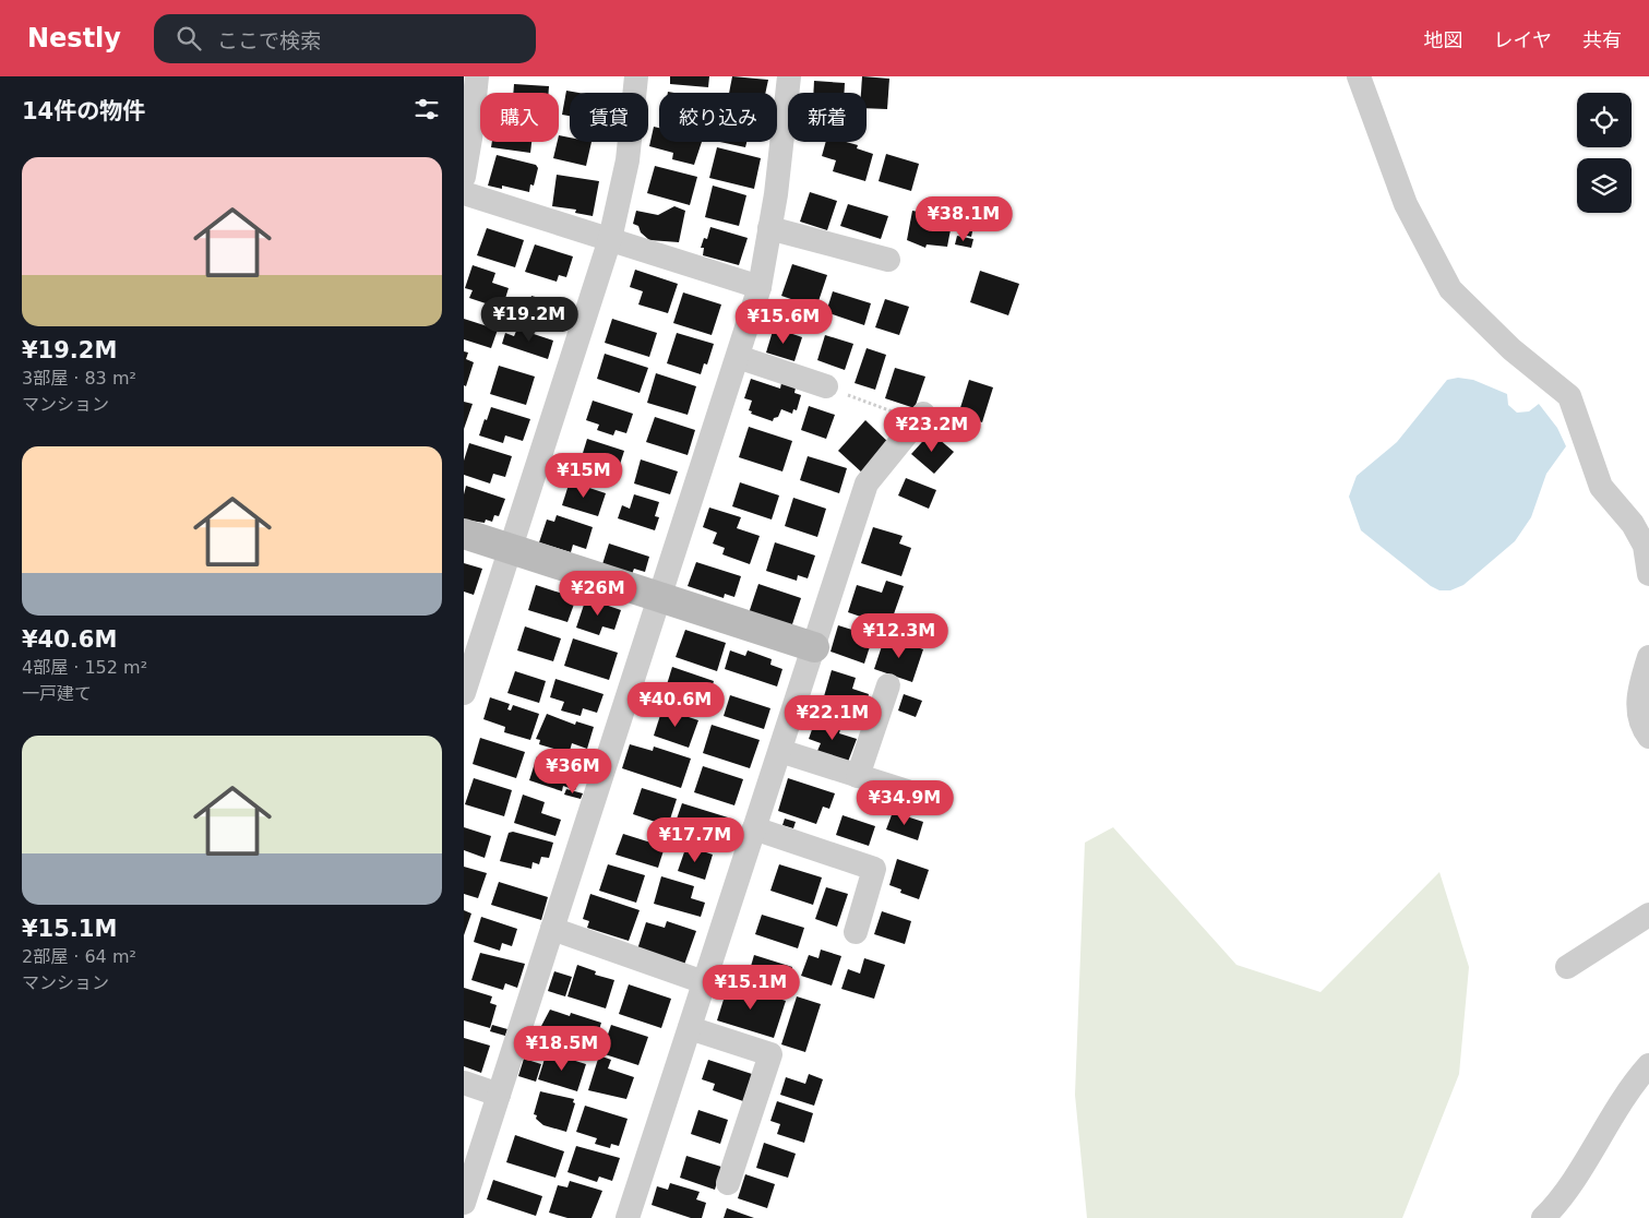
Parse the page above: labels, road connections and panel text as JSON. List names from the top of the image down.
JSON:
{
  "page": {
    "header": "Nestly",
    "search": "ここで検索",
    "nav": ["地図", "レイヤ", "共有"],
    "heading": "14件の物件",
    "chip": [
      "購入",
      "賃貸",
      "絞り込み",
      "新着"
    ],
    "list": [
      {
        "name": "¥19.2M",
        "note": "3部屋 · 83 m² · マンション"
      },
      {
        "name": "¥40.6M",
        "note": "4部屋 · 152 m² · 一戸建て"
      },
      {
        "name": "¥15.1M",
        "note": "2部屋 · 64 m² · マンション"
      }
    ],
    "price": [
      "¥38.1M",
      "¥19.2M",
      "¥15.6M",
      "¥23.2M",
      "¥15M",
      "¥26M",
      "¥12.3M",
      "¥40.6M",
      "¥22.1M",
      "¥36M",
      "¥34.9M",
      "¥17.7M",
      "¥15.1M",
      "¥18.5M"
    ]
  }
}
